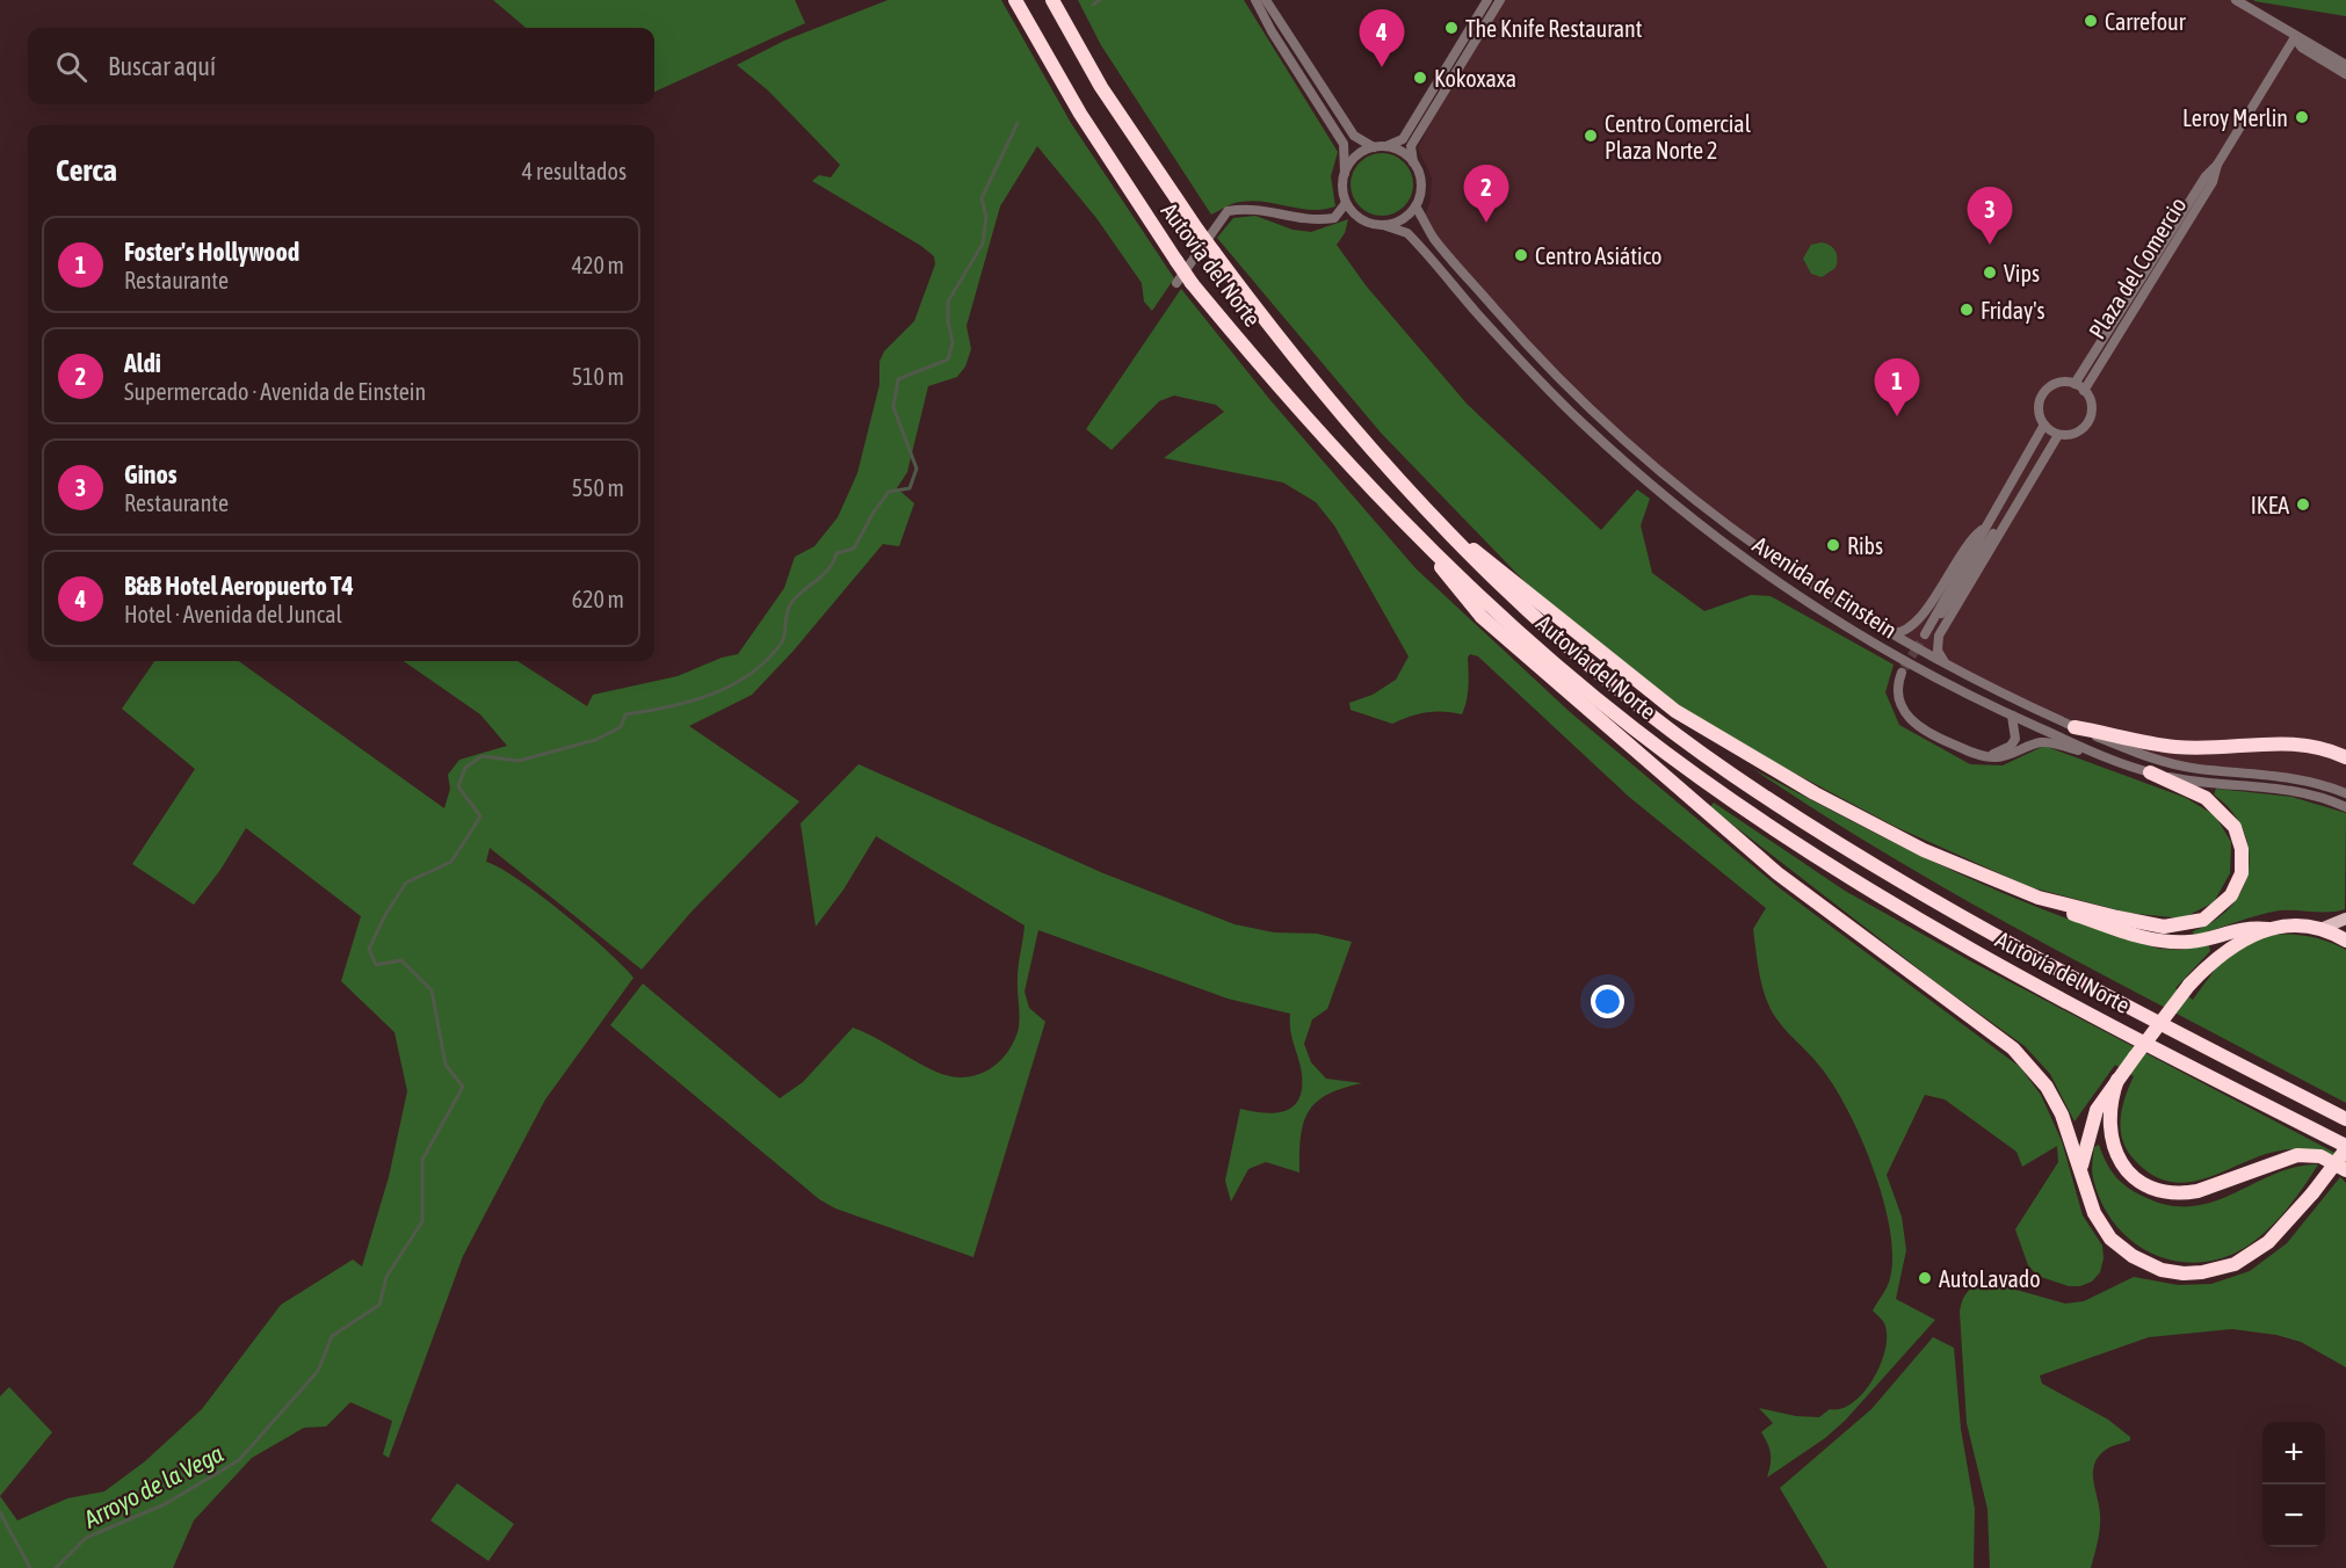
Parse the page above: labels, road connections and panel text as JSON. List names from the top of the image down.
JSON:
{
  "streets": {
    "highway": ["Autovía del Norte"],
    "street": ["Plaza del Comercio", "Avenida de Einstein"]
  },
  "water": ["Arroyo de la Vega"],
  "places": [
    "Carrefour",
    "The Knife Restaurant",
    "Kokoxaxa",
    "Leroy Merlin",
    "Centro Comercial Plaza Norte 2",
    "Centro Asiático",
    "Vips",
    "Friday's",
    "IKEA",
    "Ribs",
    "AutoLavado"
  ],
  "page": {
    "pins": [
      "4",
      "2",
      "3",
      "1"
    ],
    "search": "Buscar aquí",
    "heading": ["Cerca", "4 resultados"],
    "list": [
      {
        "mark": "1",
        "name": "Foster's Hollywood",
        "note": "Restaurante",
        "value": "420 m"
      },
      {
        "mark": "2",
        "name": "Aldi",
        "note": "Supermercado · Avenida de Einstein",
        "value": "510 m"
      },
      {
        "mark": "3",
        "name": "Ginos",
        "note": "Restaurante",
        "value": "550 m"
      },
      {
        "mark": "4",
        "name": "B&B Hotel Aeropuerto T4",
        "note": "Hotel · Avenida del Juncal",
        "value": "620 m"
      }
    ],
    "map_buttons": ["+", "−"]
  }
}
